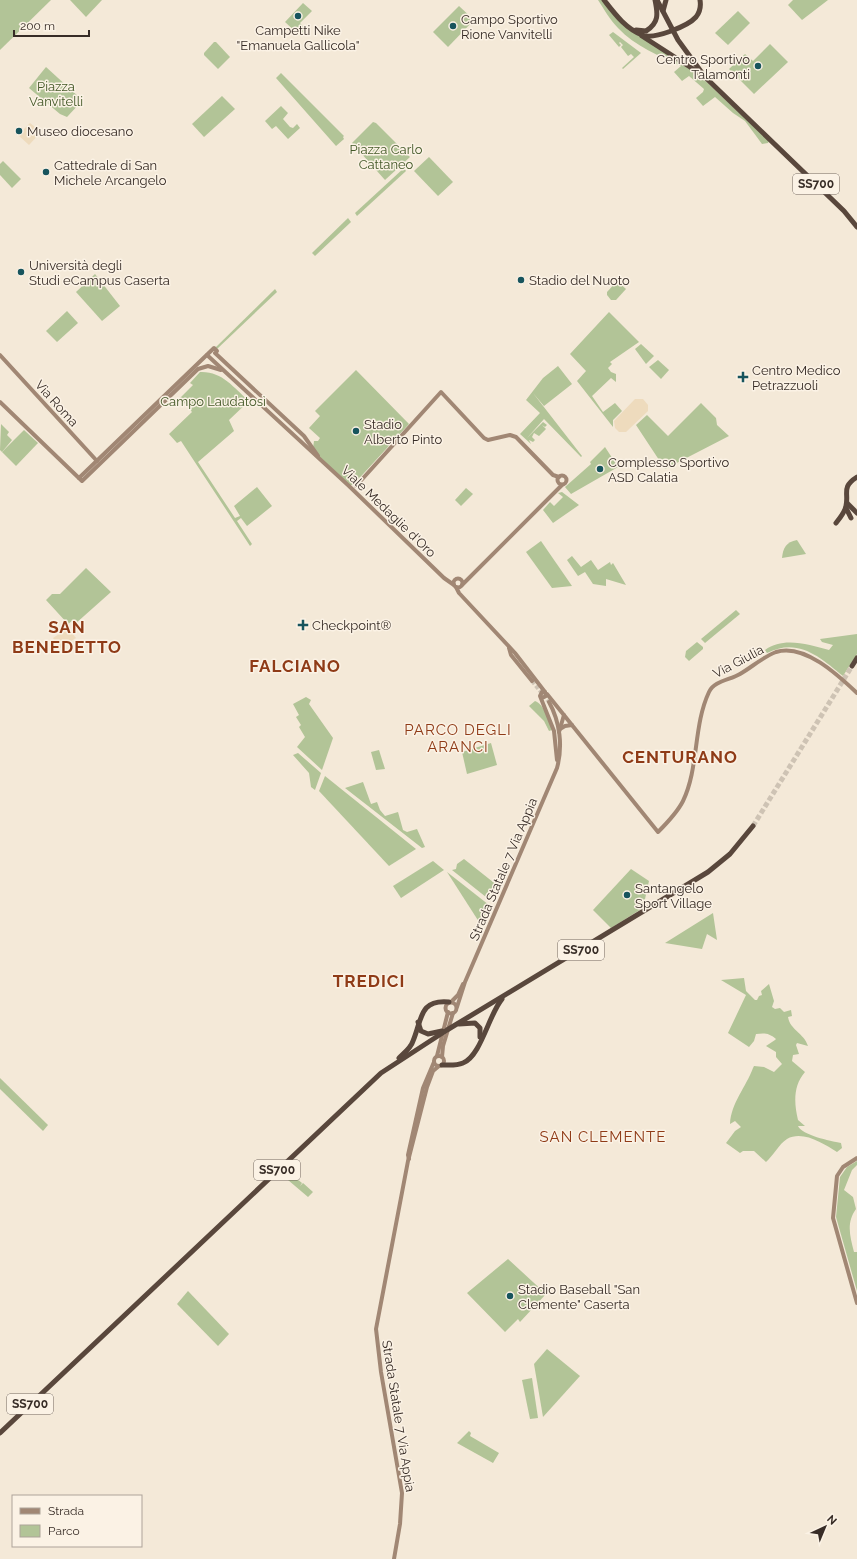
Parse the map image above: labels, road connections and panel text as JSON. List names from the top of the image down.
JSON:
{
  "streets": {
    "highway": ["SS700"],
    "main road": [
      "Via Roma",
      "Viale Medaglie d'Oro",
      "Via Giulia",
      "Strada Statale 7 Via Appia"
    ]
  },
  "districts": [
    "SAN BENEDETTO",
    "FALCIANO",
    "PARCO DEGLI ARANCI",
    "CENTURANO",
    "TREDICI",
    "SAN CLEMENTE"
  ],
  "parks": ["Piazza Vanvitelli", "Piazza Carlo Cattaneo", "Campo Laudatosì"],
  "places": {
    "other": [
      "Campetti Nike \"Emanuela Gallicola\"",
      "Campo Sportivo Rione Vanvitelli",
      "Centro Sportivo Talamonti",
      "Museo diocesano",
      "Cattedrale di San Michele Arcangelo",
      "Università degli Studi eCampus Caserta",
      "Stadio del Nuoto",
      "Stadio Alberto Pinto",
      "Complesso Sportivo ASD Calatia",
      "Santangelo Sport Village",
      "Stadio Baseball \"San Clemente\" Caserta"
    ],
    "health": ["Centro Medico Petrazzuoli", "Checkpoint®"]
  },
  "legend": ["Strada", "Parco"],
  "scale_bar": "200 m",
  "north": "top right"
}
